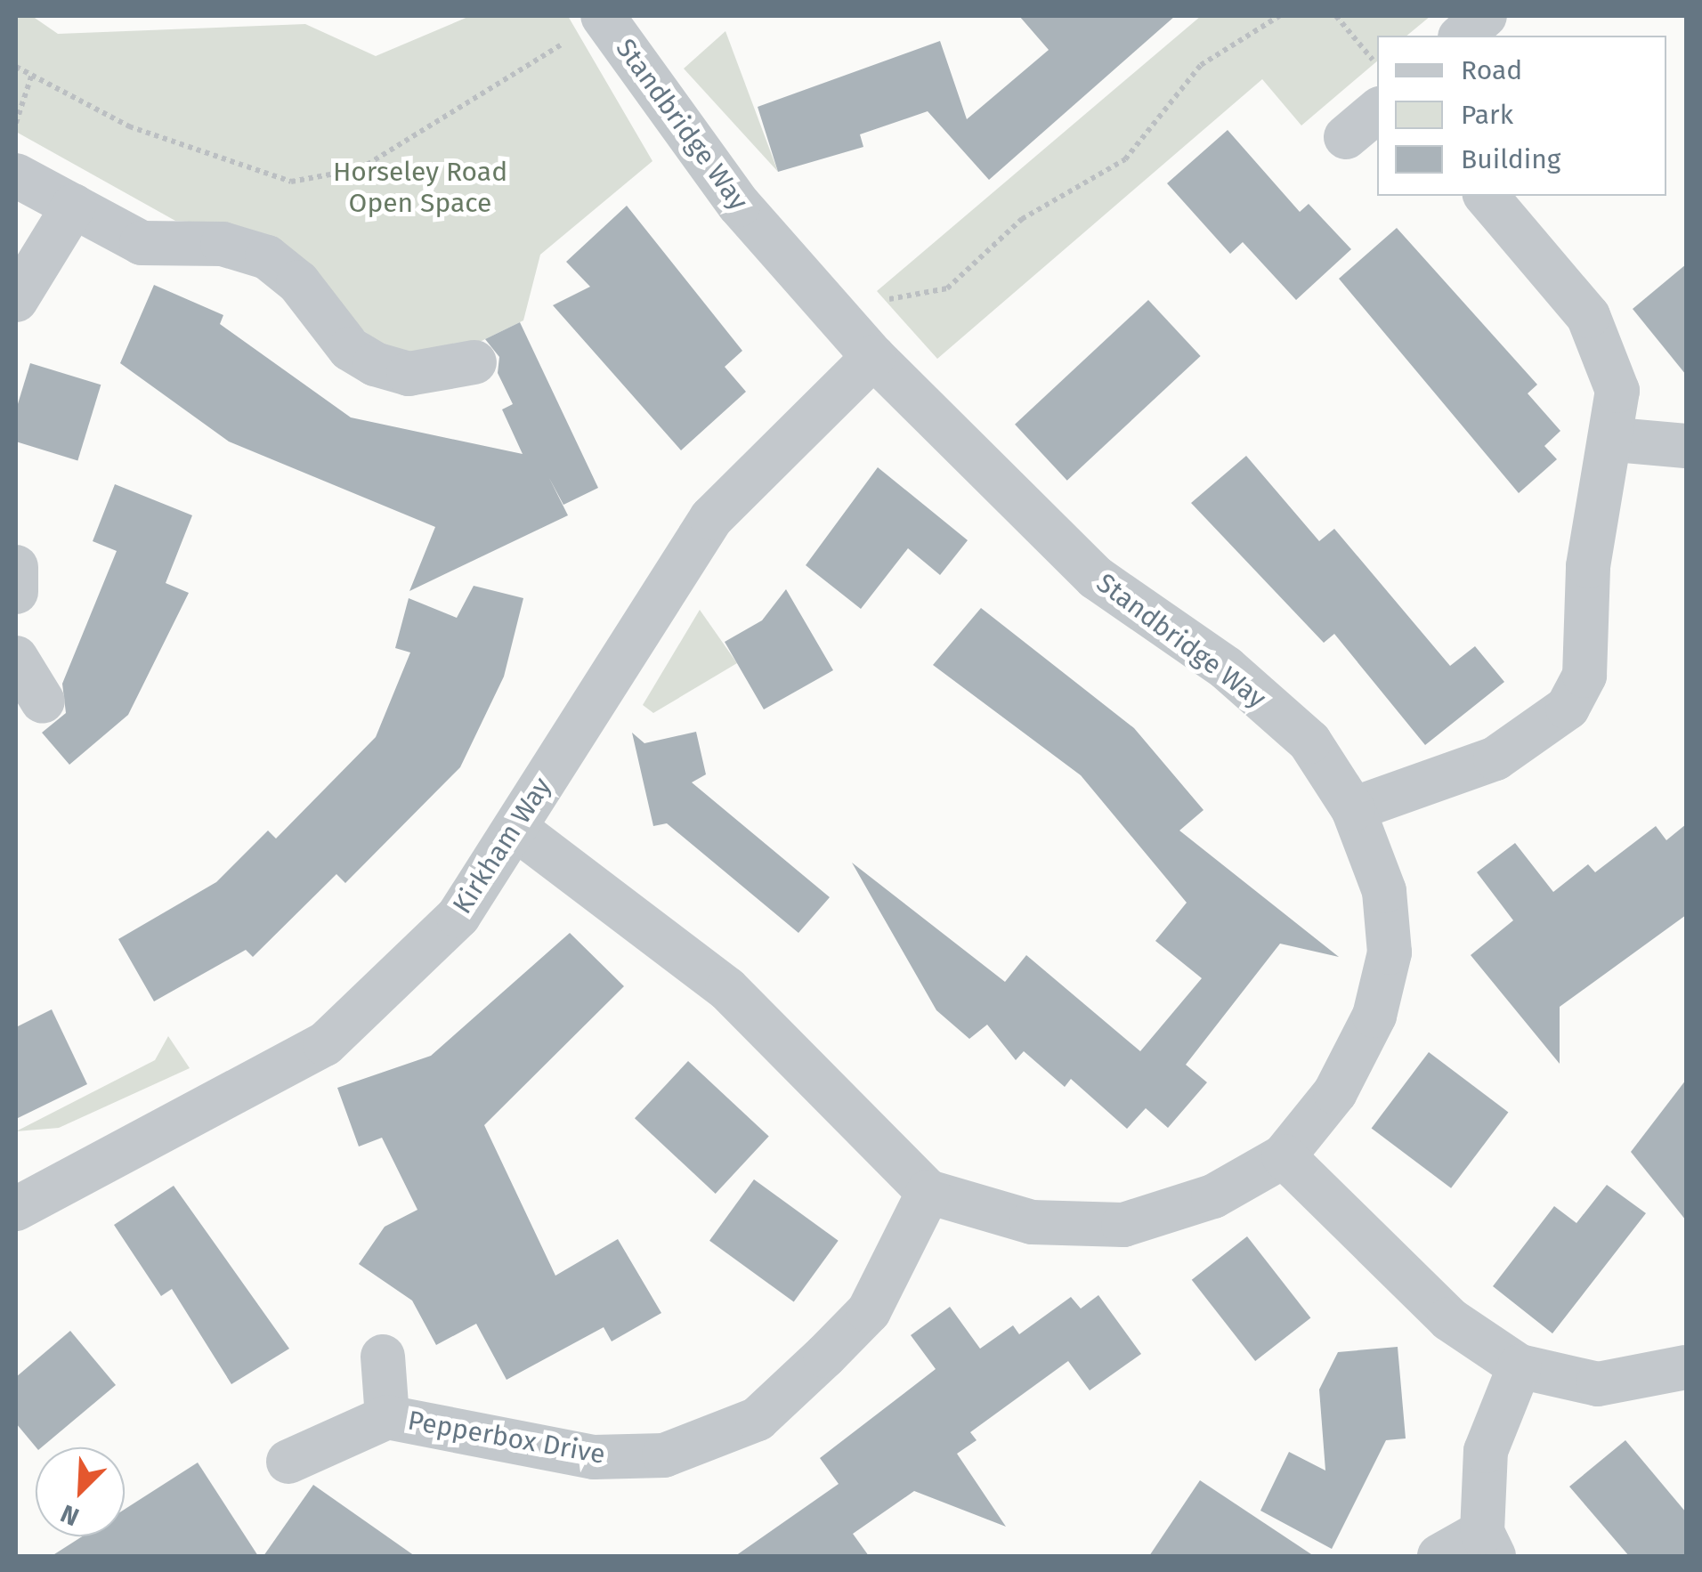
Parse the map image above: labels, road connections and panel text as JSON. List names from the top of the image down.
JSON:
{
  "streets": {
    "street": ["Standbridge Way", "Kirkham Way", "Pepperbox Drive"]
  },
  "crossings": [
    ["Standbridge Way", "Kirkham Way"],
    ["Standbridge Way", "Pepperbox Drive"]
  ],
  "parks": ["Horseley Road Open Space"],
  "legend": ["Road", "Park", "Building"],
  "north": "bottom left"
}
